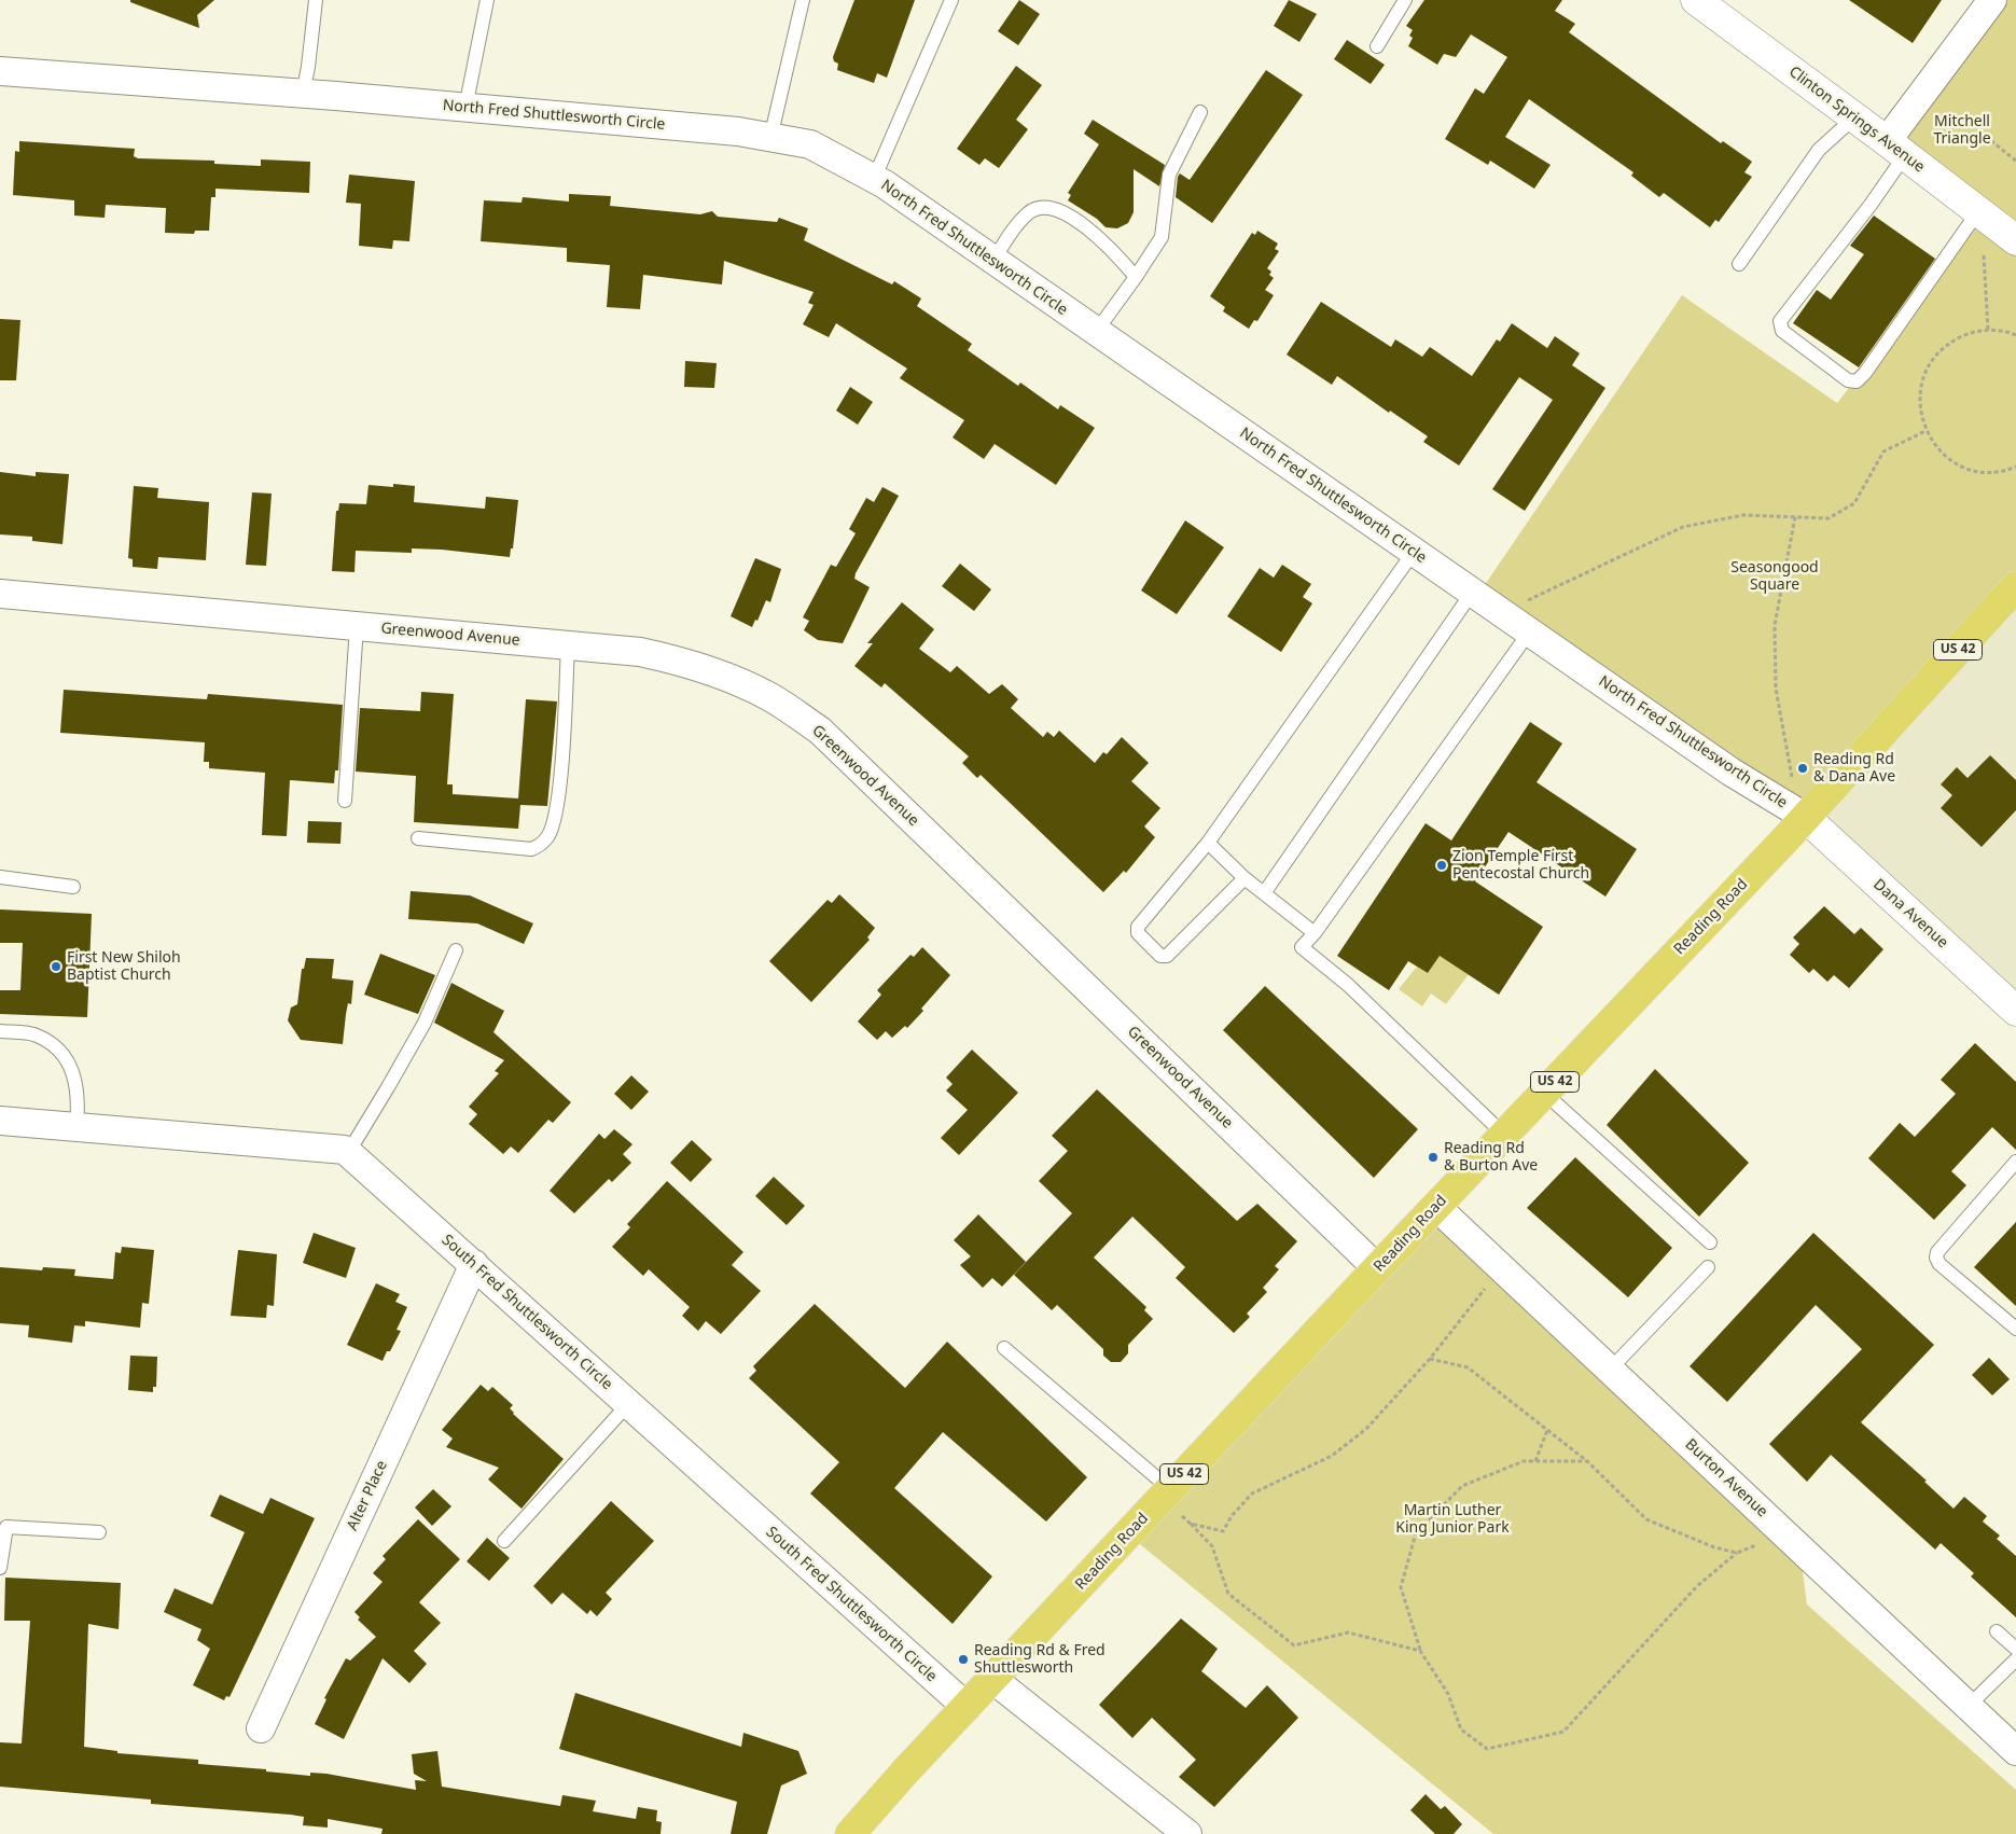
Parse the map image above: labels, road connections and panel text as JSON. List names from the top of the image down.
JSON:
{
  "streets": {
    "main road": ["US 42", "Reading Road"],
    "street": [
      "North Fred Shuttlesworth Circle",
      "Clinton Springs Avenue",
      "Greenwood Avenue",
      "Dana Avenue",
      "South Fred Shuttlesworth Circle",
      "Burton Avenue",
      "Alter Place"
    ]
  },
  "crossings": [
    ["North Fred Shuttlesworth Circle", "Dana Avenue"],
    ["North Fred Shuttlesworth Circle", "Reading Road"],
    ["Greenwood Avenue", "Reading Road"],
    ["Dana Avenue", "Reading Road"],
    ["Reading Road", "South Fred Shuttlesworth Circle"],
    ["Reading Road", "Burton Avenue"],
    ["South Fred Shuttlesworth Circle", "Alter Place"]
  ],
  "parks": ["Mitchell Triangle", "Seasongood Square", "Martin Luther King Junior Park"],
  "places": [
    "Reading Rd & Dana Ave",
    "Zion Temple First Pentecostal Church",
    "First New Shiloh Baptist Church",
    "Reading Rd & Burton Ave",
    "Reading Rd & Fred Shuttlesworth"
  ]
}
